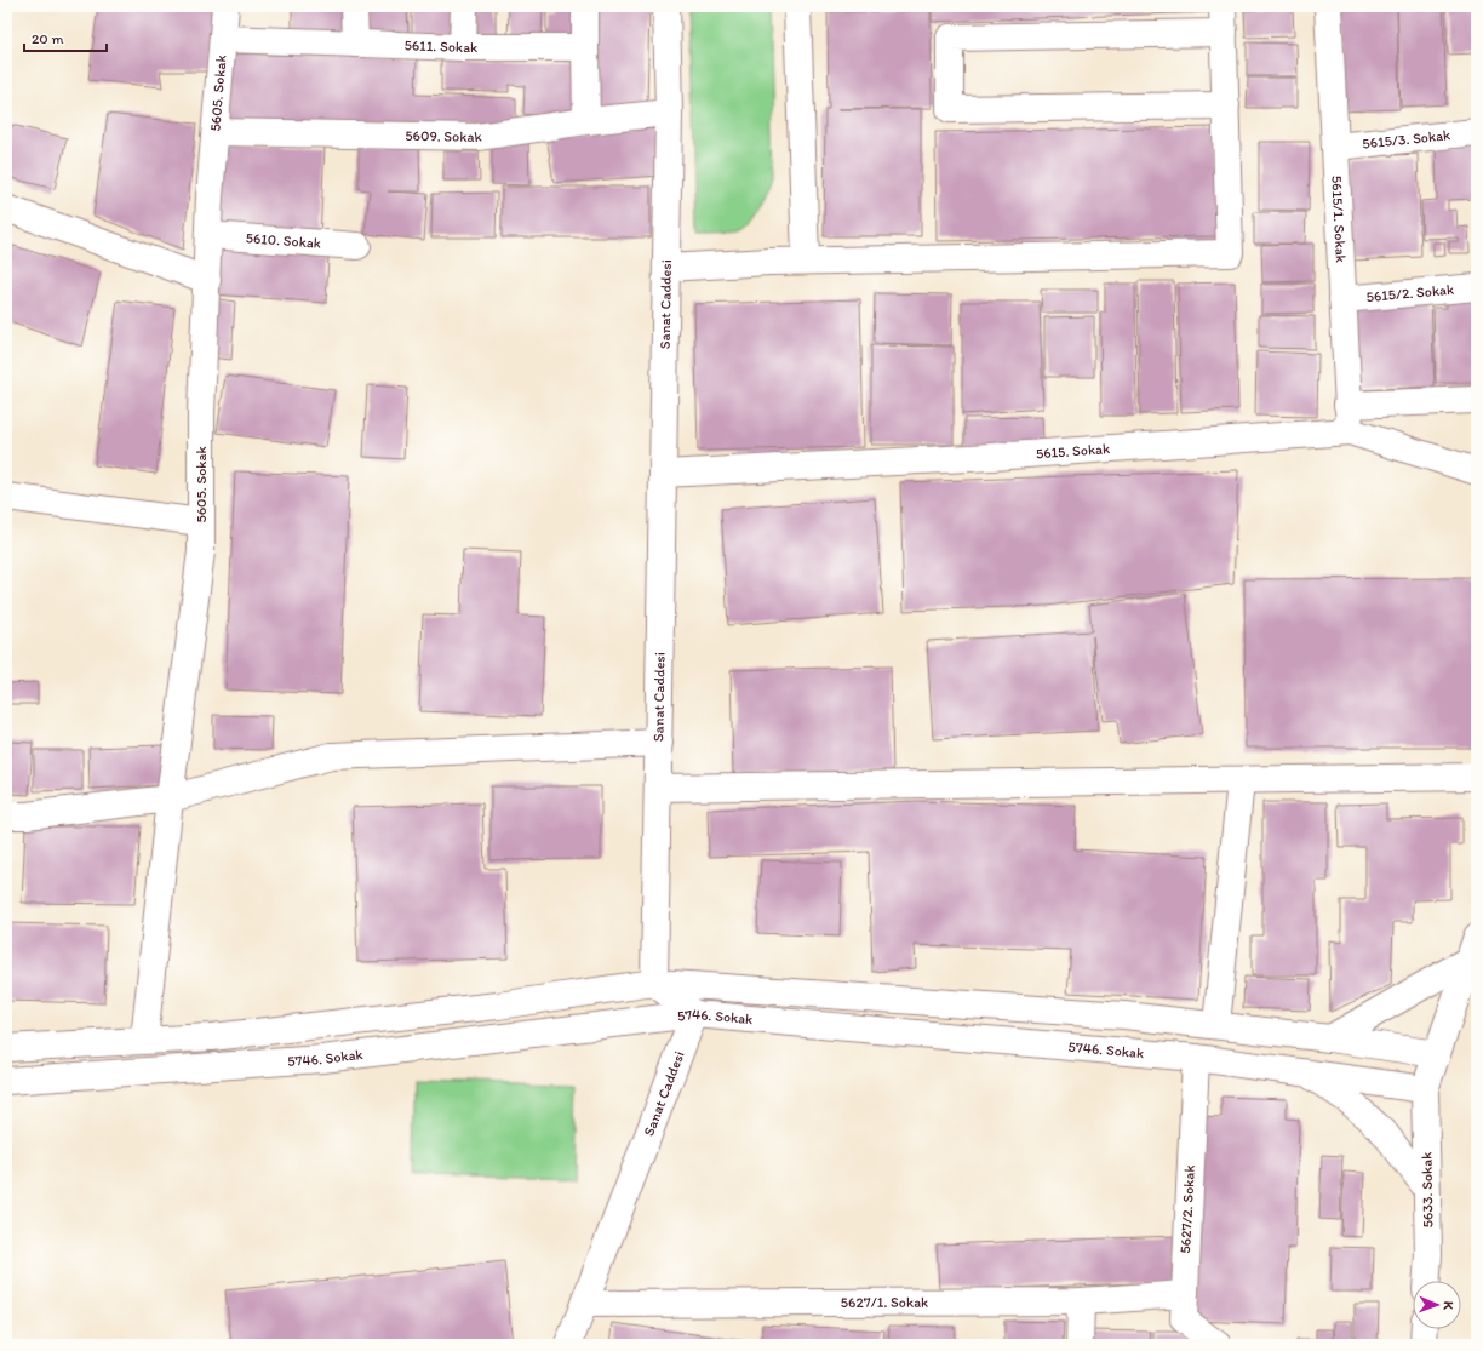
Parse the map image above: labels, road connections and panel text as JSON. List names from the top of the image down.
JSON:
{
  "streets": {
    "street": [
      "5611. Sokak",
      "5605. Sokak",
      "5609. Sokak",
      "5615/3. Sokak",
      "5615/1. Sokak",
      "5610. Sokak",
      "5615/2. Sokak",
      "Sanat Caddesi",
      "5615. Sokak",
      "5746. Sokak",
      "5633. Sokak",
      "5627/2. Sokak",
      "5627/1. Sokak"
    ]
  },
  "crossings": [
    ["5611. Sokak", "5605. Sokak"],
    ["5605. Sokak", "5609. Sokak"],
    ["5605. Sokak", "5610. Sokak"],
    ["5609. Sokak", "Sanat Caddesi"],
    ["5615/3. Sokak", "5615/1. Sokak"],
    ["5615/1. Sokak", "5615/2. Sokak"],
    ["5615/1. Sokak", "5615. Sokak"],
    ["Sanat Caddesi", "5615. Sokak"],
    ["Sanat Caddesi", "5746. Sokak"],
    ["Sanat Caddesi", "5627/1. Sokak"],
    ["5746. Sokak", "5633. Sokak"],
    ["5746. Sokak", "5627/2. Sokak"],
    ["5627/2. Sokak", "5627/1. Sokak"]
  ],
  "scale_bar": "20 m",
  "north": "right"
}
